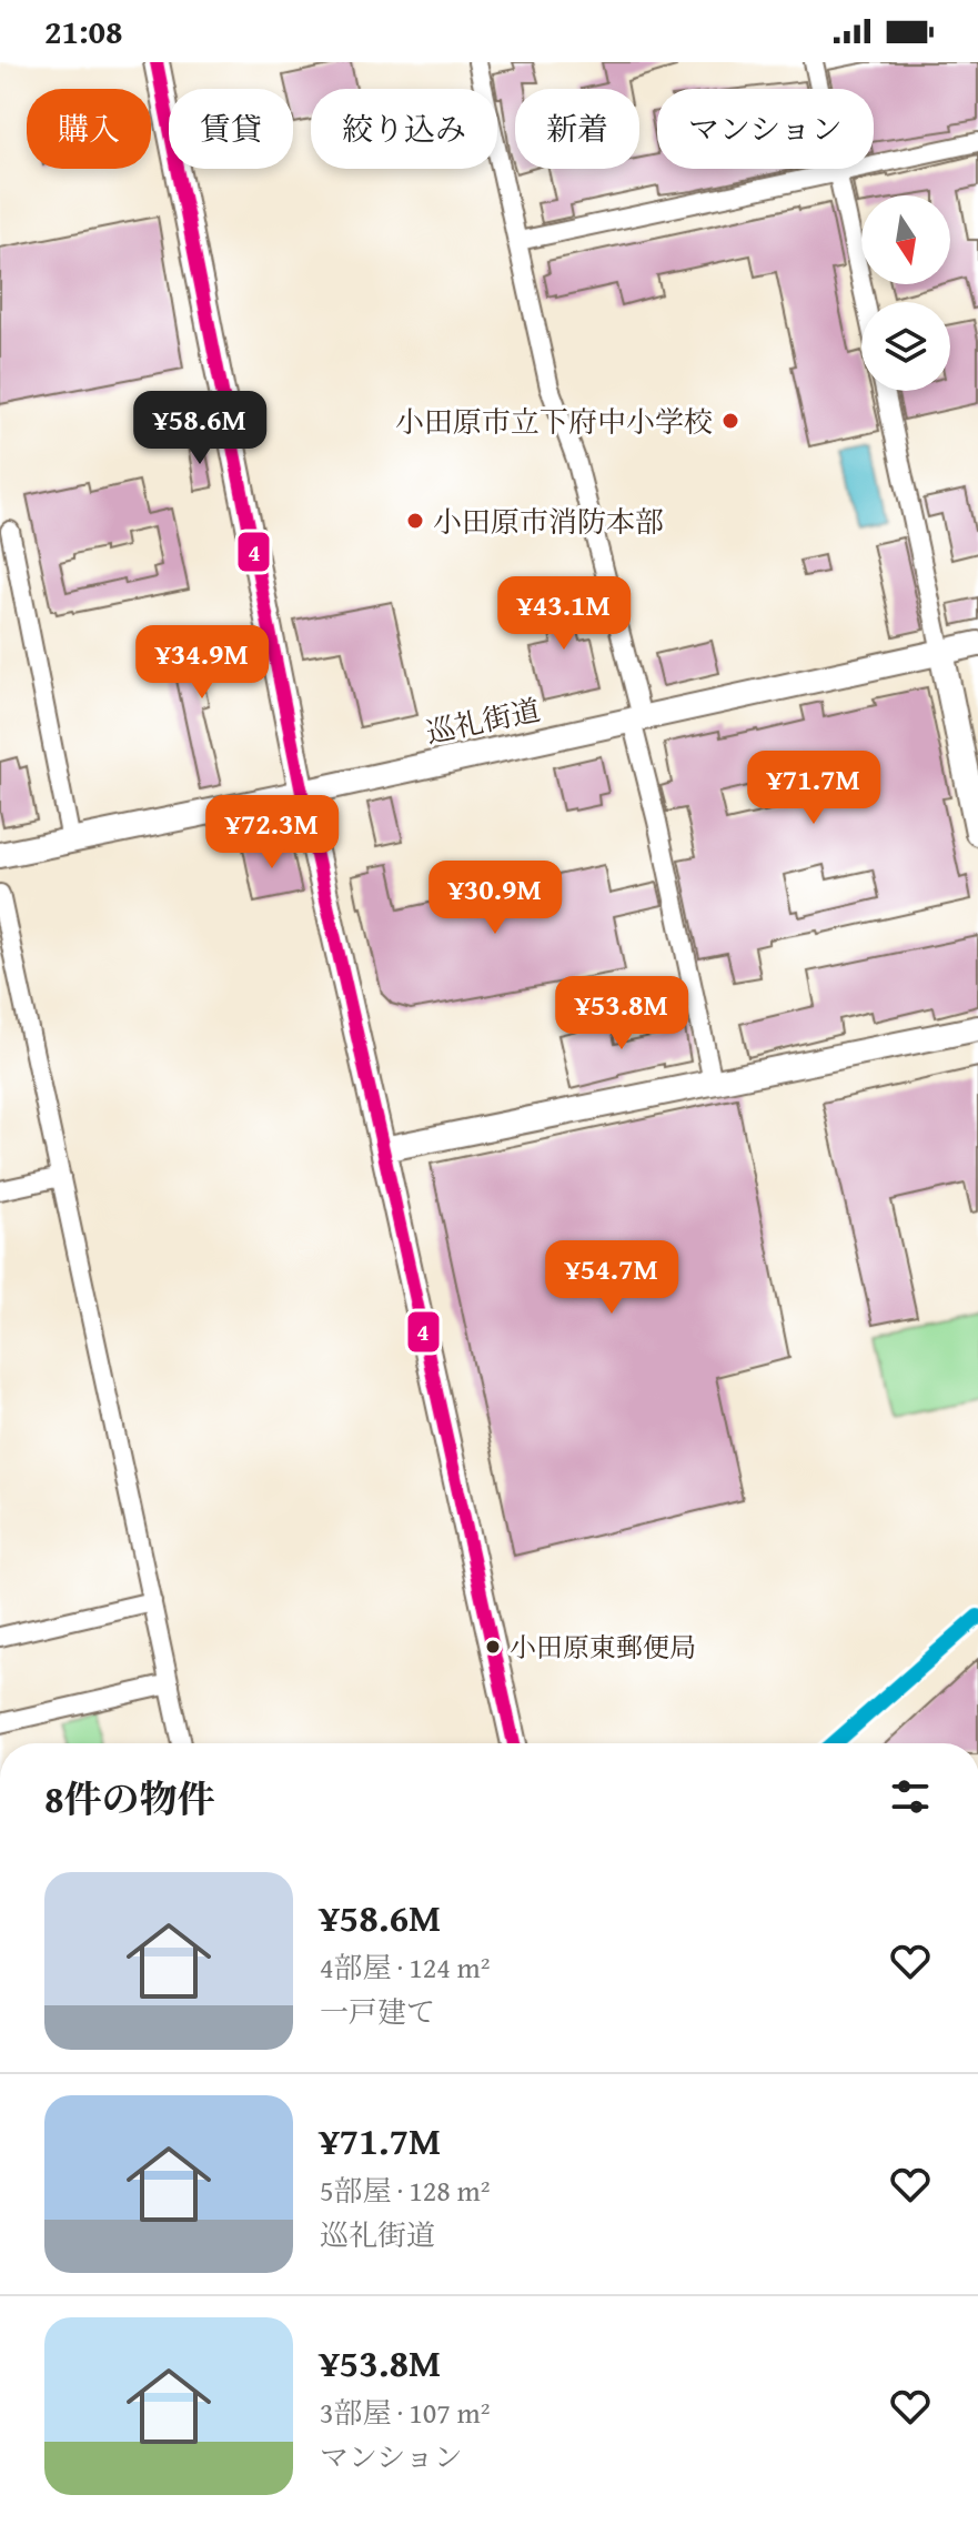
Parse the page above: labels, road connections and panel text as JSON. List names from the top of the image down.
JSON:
{
  "streets": {
    "street": ["巡礼街道"]
  },
  "places": ["小田原市立下府中小学校", "小田原市消防本部", "小田原東郵便局"],
  "lines": ["transit line 4"],
  "north": "bottom",
  "page": {
    "status": "21:08",
    "chip": [
      "購入",
      "賃貸",
      "絞り込み",
      "新着",
      "マンション"
    ],
    "price": [
      "¥58.6M",
      "¥43.1M",
      "¥34.9M",
      "¥71.7M",
      "¥72.3M",
      "¥30.9M",
      "¥53.8M",
      "¥54.7M"
    ],
    "heading": "8件の物件",
    "list": [
      {
        "name": "¥58.6M",
        "note": "4部屋 · 124 m² · 一戸建て"
      },
      {
        "name": "¥71.7M",
        "note": "5部屋 · 128 m² · 巡礼街道"
      },
      {
        "name": "¥53.8M",
        "note": "3部屋 · 107 m² · マンション"
      }
    ]
  }
}
